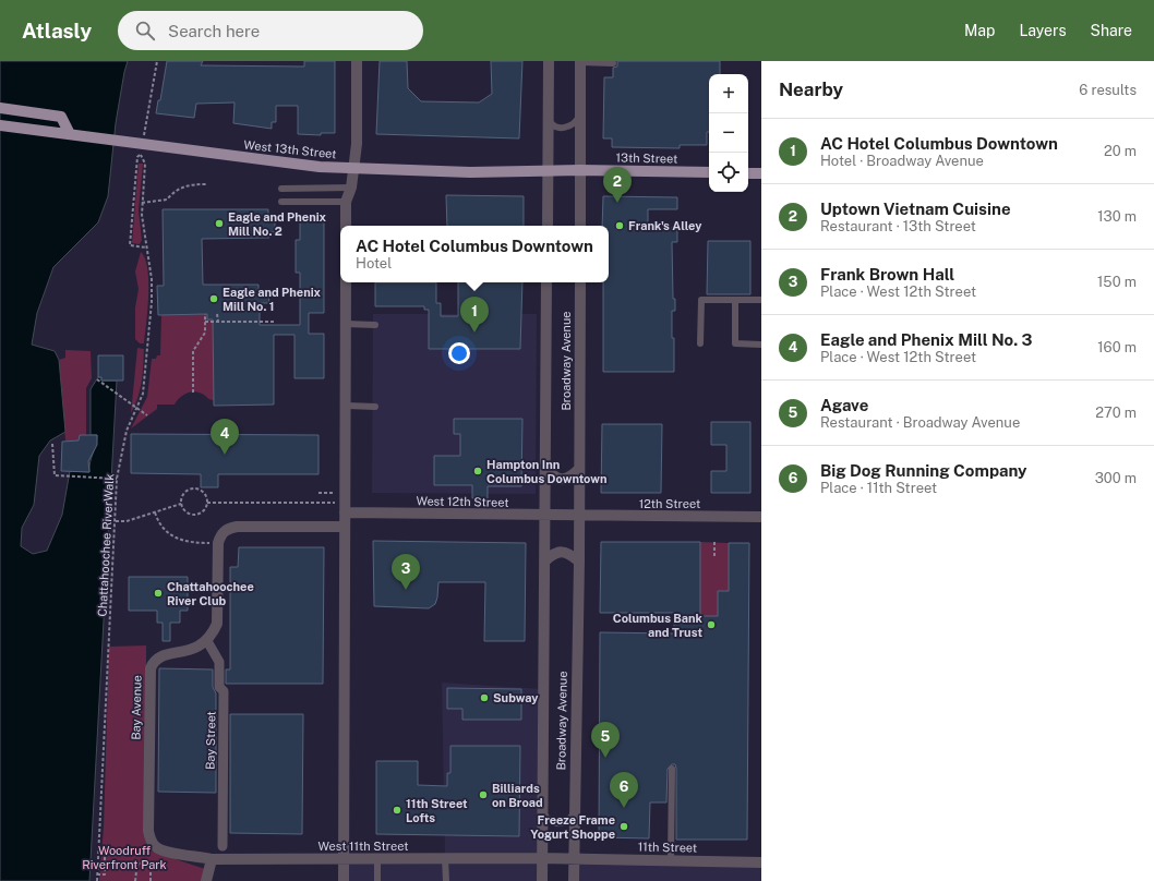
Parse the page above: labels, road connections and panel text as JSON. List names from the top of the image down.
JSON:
{
  "streets": {
    "main road": ["West 13th Street", "13th Street"],
    "street": [
      "Broadway Avenue",
      "West 12th Street",
      "12th Street",
      "Bay Avenue",
      "Bay Street",
      "West 11th Street",
      "11th Street"
    ],
    "path": ["Chattahoochee RiverWalk"]
  },
  "crossings": [
    ["West 13th Street", "13th Street"],
    ["Broadway Avenue", "West 12th Street"],
    ["Broadway Avenue", "12th Street"],
    ["Broadway Avenue", "West 11th Street"],
    ["Broadway Avenue", "11th Street"],
    ["West 12th Street", "12th Street"],
    ["Bay Avenue", "Bay Street"],
    ["Bay Avenue", "West 11th Street"],
    ["West 11th Street", "11th Street"]
  ],
  "parks": ["Woodruff Riverfront Park"],
  "places": [
    "Eagle and Phenix Mill No. 2",
    "Frank's Alley",
    "Eagle and Phenix Mill No. 1",
    "Hampton Inn Columbus Downtown",
    "Chattahoochee River Club",
    "Columbus Bank and Trust",
    "Subway",
    "Billiards on Broad",
    "11th Street Lofts",
    "Freeze Frame Yogurt Shoppe"
  ],
  "page": {
    "header": "Atlasly",
    "search": "Search here",
    "nav": ["Map", "Layers", "Share"],
    "heading": ["Nearby", "6 results"],
    "map_buttons": ["+", "−"],
    "list": [
      {
        "mark": "1",
        "name": "AC Hotel Columbus Downtown",
        "note": "Hotel · Broadway Avenue",
        "value": "20 m"
      },
      {
        "mark": "2",
        "name": "Uptown Vietnam Cuisine",
        "note": "Restaurant · 13th Street",
        "value": "130 m"
      },
      {
        "mark": "3",
        "name": "Frank Brown Hall",
        "note": "Place · West 12th Street",
        "value": "150 m"
      },
      {
        "mark": "4",
        "name": "Eagle and Phenix Mill No. 3",
        "note": "Place · West 12th Street",
        "value": "160 m"
      },
      {
        "mark": "5",
        "name": "Agave",
        "note": "Restaurant · Broadway Avenue",
        "value": "270 m"
      },
      {
        "mark": "6",
        "name": "Big Dog Running Company",
        "note": "Place · 11th Street",
        "value": "300 m"
      }
    ],
    "pins": [
      "2",
      "1",
      "4",
      "3",
      "5",
      "6"
    ],
    "popup": ["AC Hotel Columbus Downtown", "Hotel"]
  }
}
